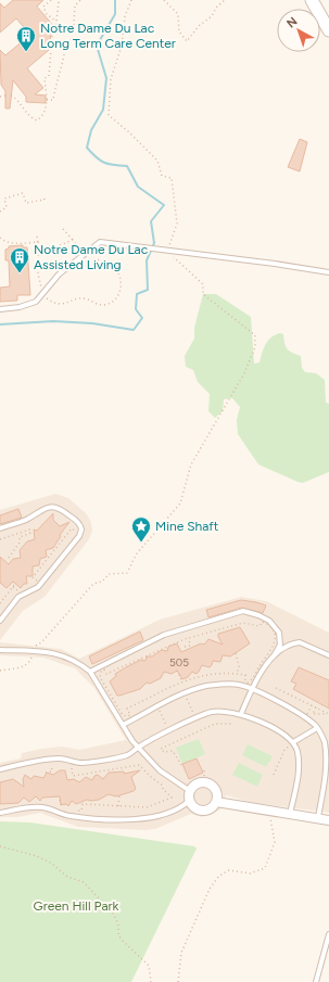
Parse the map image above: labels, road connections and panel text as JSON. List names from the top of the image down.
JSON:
{
  "parks": ["Green Hill Park"],
  "places": {
    "building": ["Notre Dame Du Lac Long Term Care Center", "Notre Dame Du Lac Assisted Living"],
    "place": ["Mine Shaft"]
  },
  "house_numbers": ["505"],
  "north": "top left"
}
